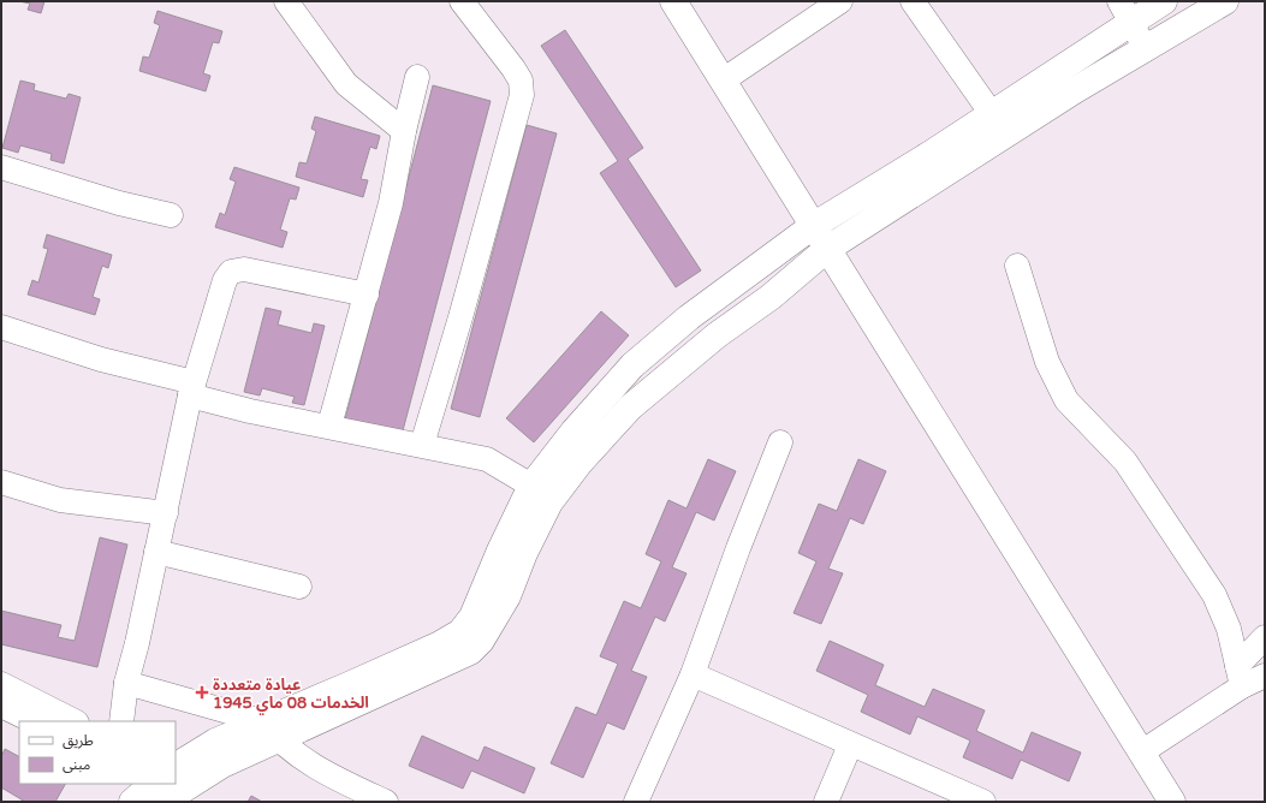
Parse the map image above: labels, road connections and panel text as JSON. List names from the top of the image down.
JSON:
{
  "places": {
    "health": ["عيادة متعددة الخدمات 08 ماي 1945"]
  },
  "legend": ["طريق", "مبنى"]
}
